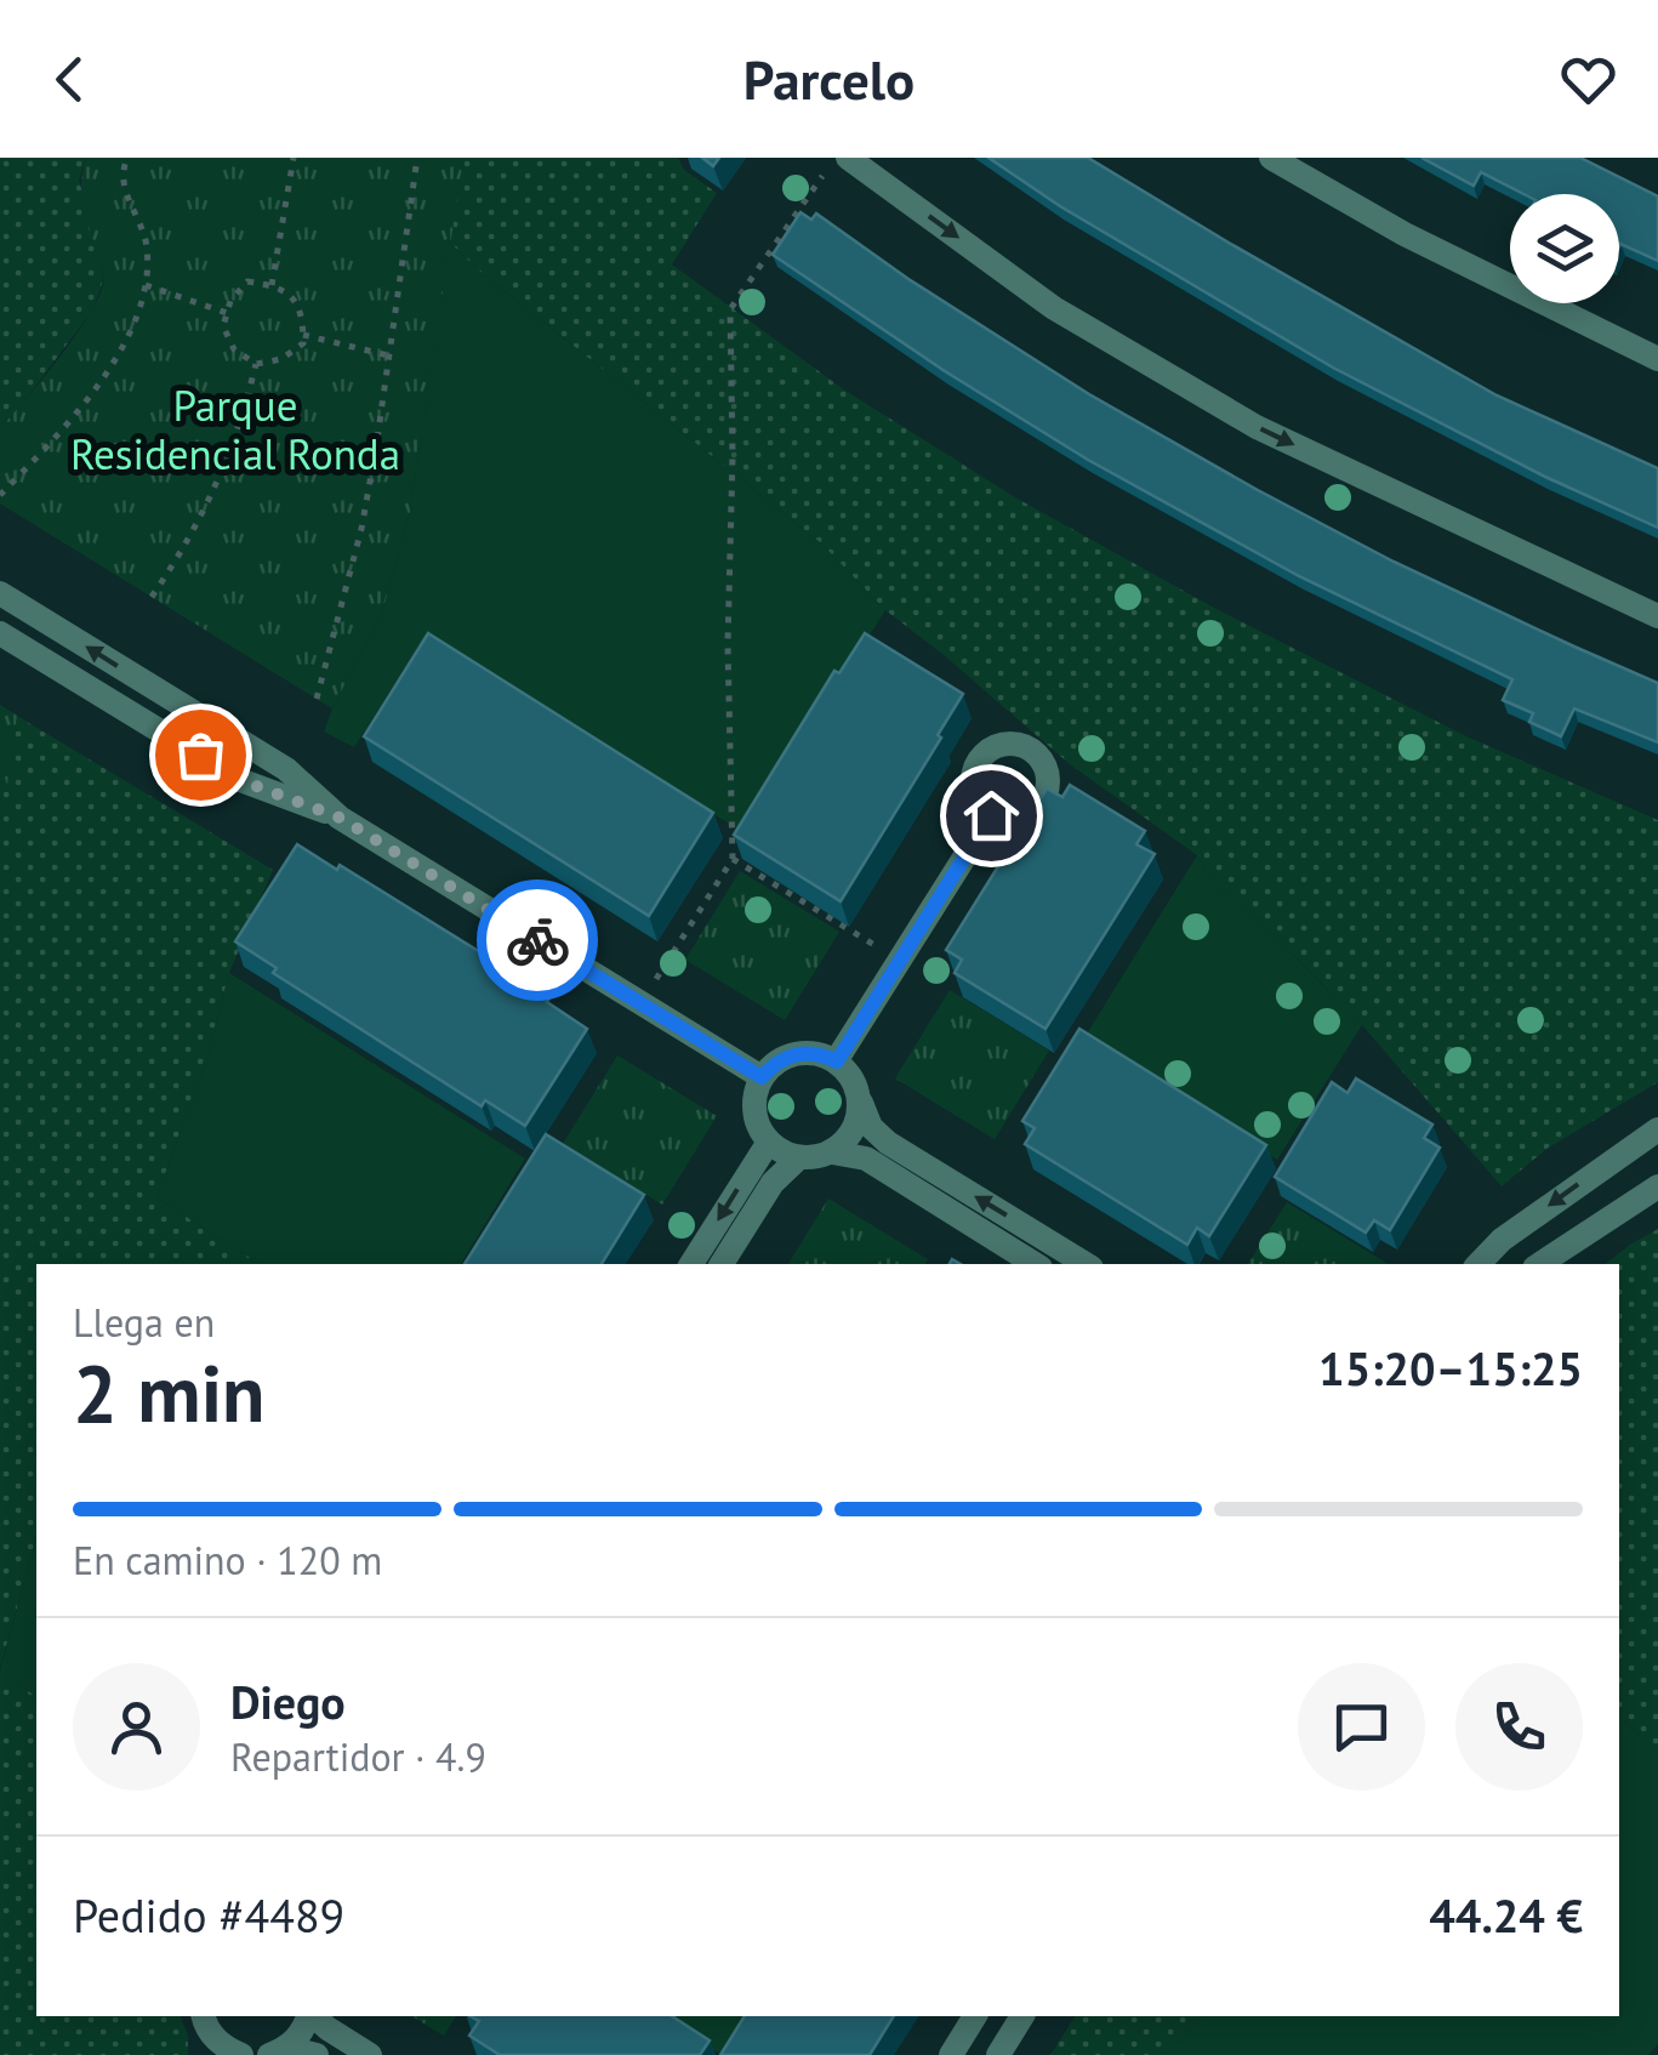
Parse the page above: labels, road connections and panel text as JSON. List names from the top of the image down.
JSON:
{
  "parks": ["Parque Residencial Ronda"],
  "page": {
    "header": "Parcelo",
    "heading": ["2 min", "Llega en", "15:20–15:25"],
    "panel": [
      "Diego",
      "Repartidor · 4.9",
      "Pedido #4489",
      "44.24 €"
    ],
    "bar": "En camino · 120 m"
  }
}
